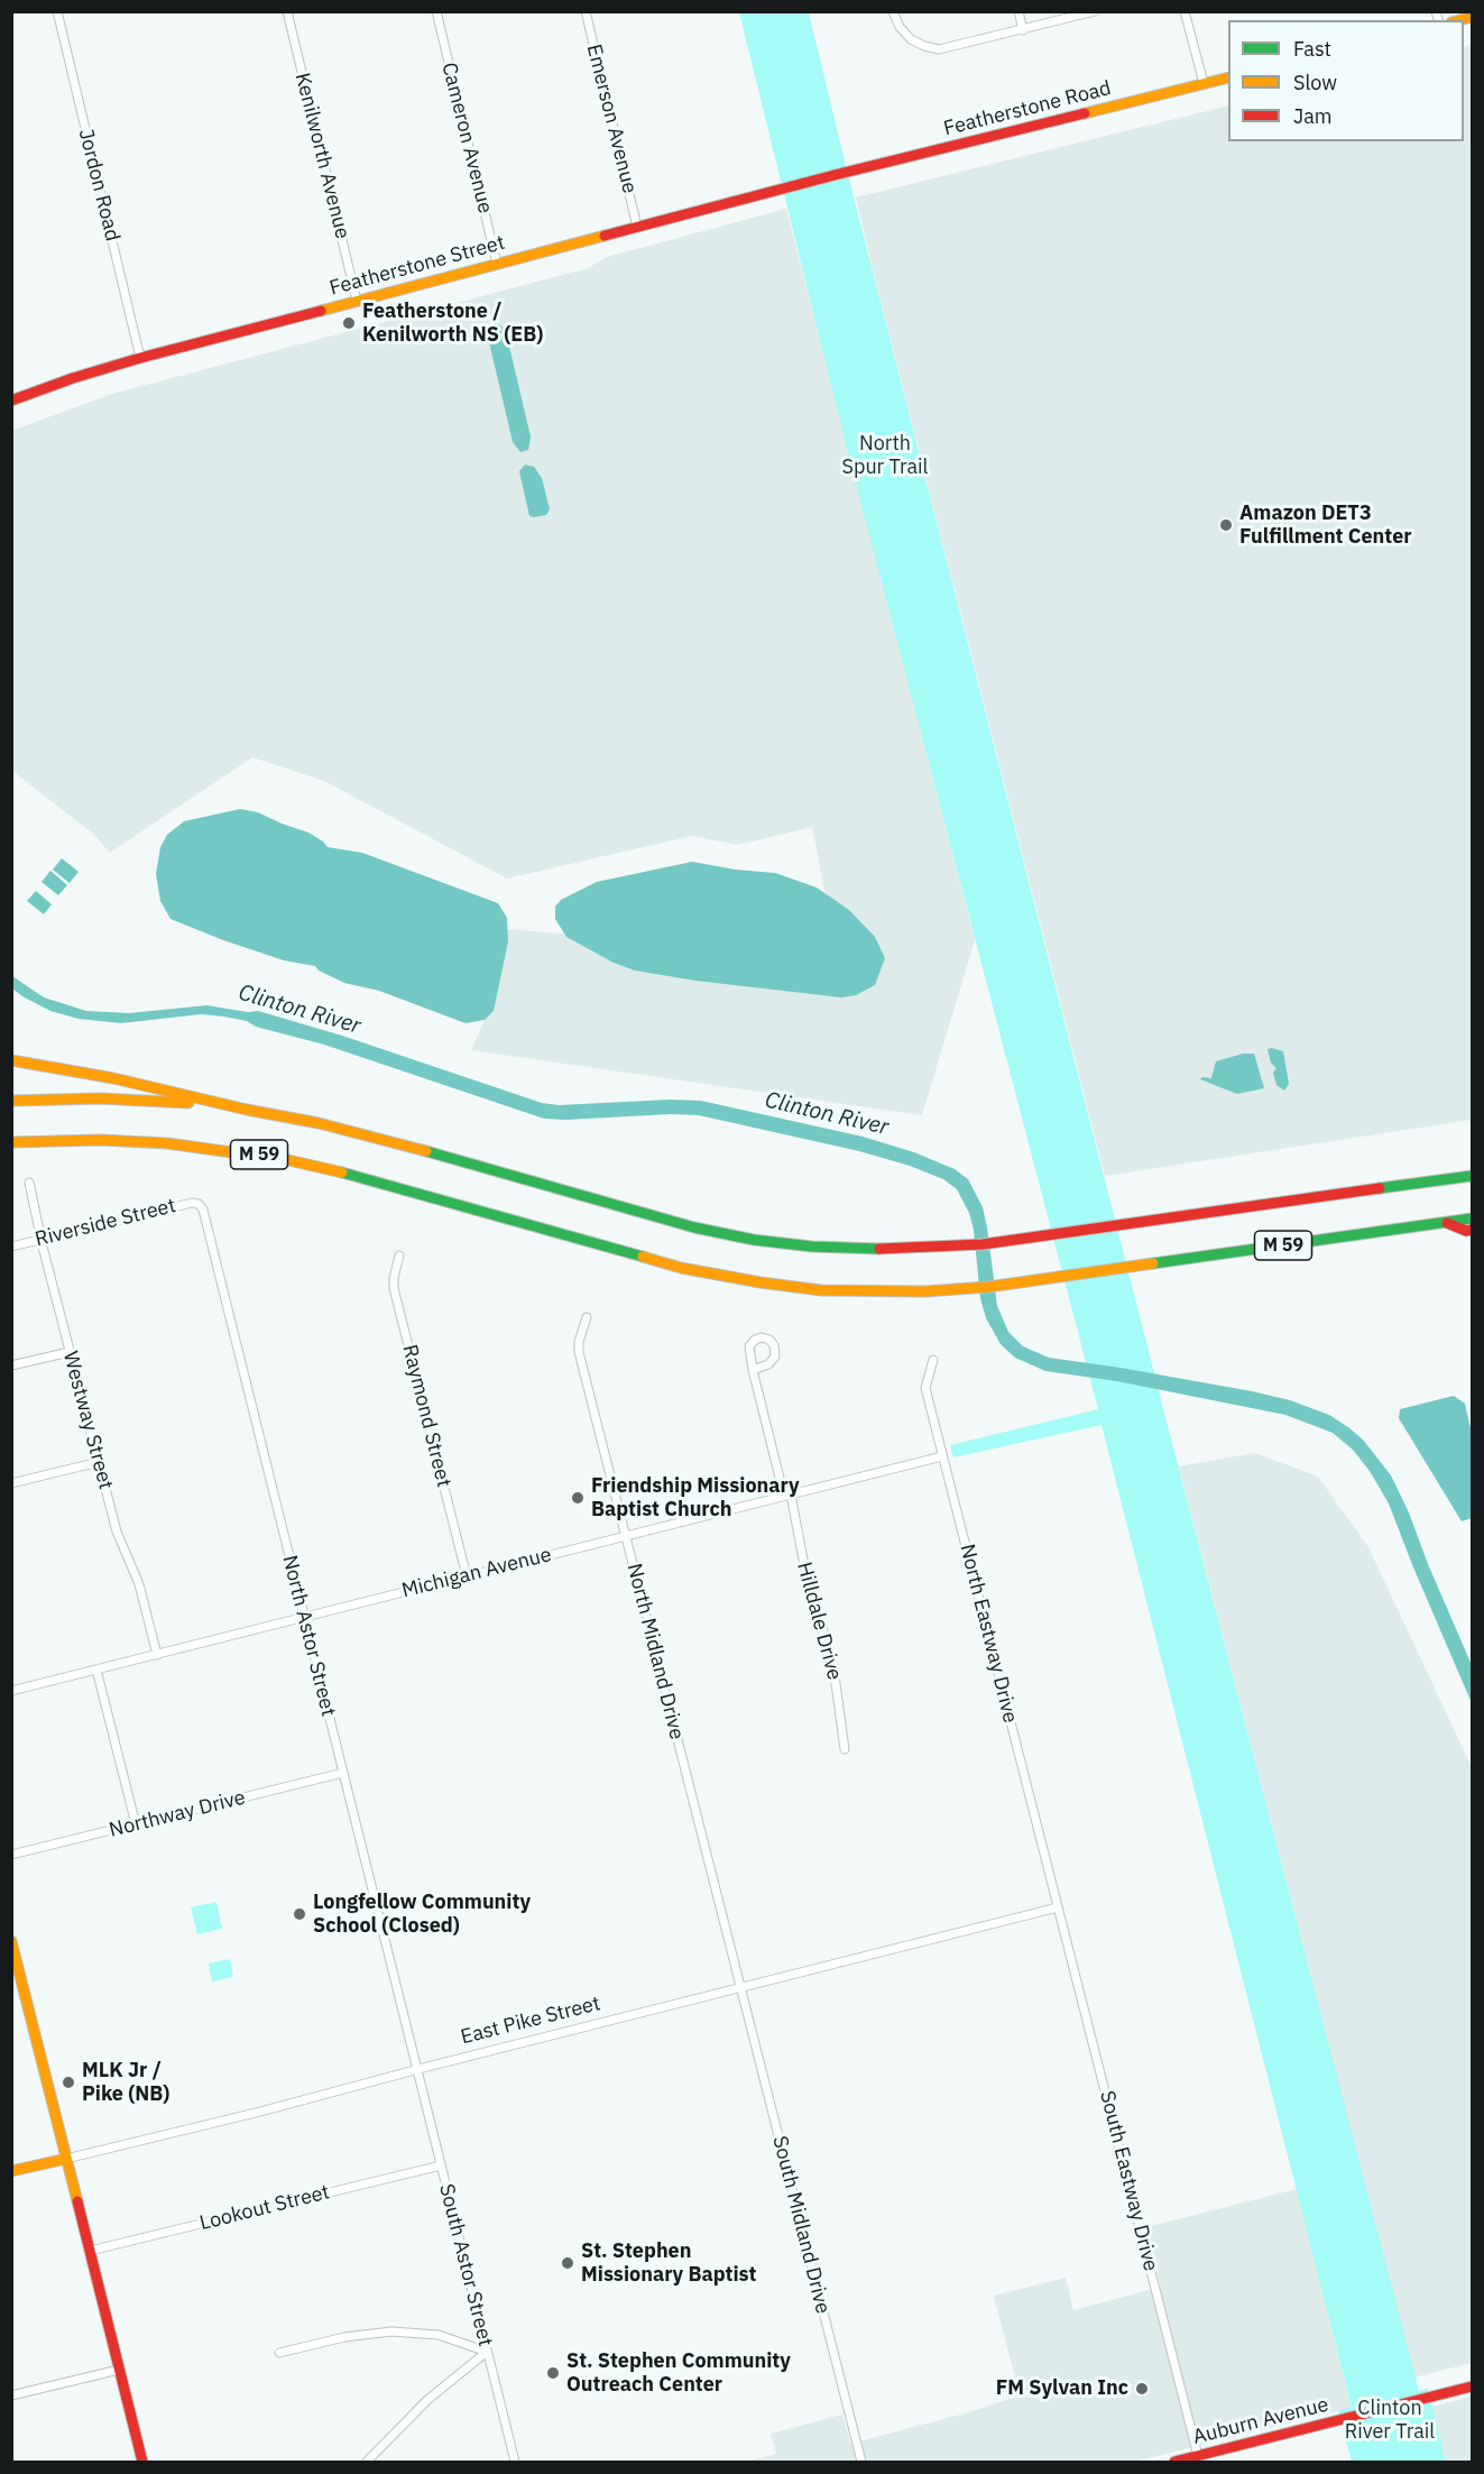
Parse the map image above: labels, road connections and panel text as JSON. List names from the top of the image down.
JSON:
{
  "streets": {
    "main road": [
      "Featherstone Road",
      "Featherstone Street",
      "M 59",
      "East Pike Street",
      "Auburn Avenue"
    ],
    "street": [
      "Emerson Avenue",
      "Cameron Avenue",
      "Kenilworth Avenue",
      "Jordon Road",
      "Riverside Street",
      "Raymond Street",
      "Westway Street",
      "Michigan Avenue",
      "Hilldale Drive",
      "North Eastway Drive",
      "North Astor Street",
      "North Midland Drive",
      "Northway Drive",
      "South Eastway Drive",
      "Lookout Street",
      "South Midland Drive",
      "South Astor Street"
    ]
  },
  "crossings": [
    ["Featherstone Road", "Featherstone Street"],
    ["Emerson Avenue", "Featherstone Street"],
    ["Cameron Avenue", "Featherstone Street"],
    ["Kenilworth Avenue", "Featherstone Street"],
    ["Jordon Road", "Featherstone Street"],
    ["Riverside Street", "Westway Street"],
    ["Riverside Street", "North Astor Street"],
    ["Raymond Street", "Michigan Avenue"],
    ["Westway Street", "Michigan Avenue"],
    ["Michigan Avenue", "Hilldale Drive"],
    ["Michigan Avenue", "North Eastway Drive"],
    ["Michigan Avenue", "North Astor Street"],
    ["Michigan Avenue", "North Midland Drive"],
    ["North Eastway Drive", "East Pike Street"],
    ["North Eastway Drive", "South Eastway Drive"],
    ["North Astor Street", "Northway Drive"],
    ["North Astor Street", "East Pike Street"],
    ["North Astor Street", "South Astor Street"],
    ["North Midland Drive", "East Pike Street"],
    ["North Midland Drive", "South Midland Drive"],
    ["East Pike Street", "South Eastway Drive"],
    ["East Pike Street", "South Midland Drive"],
    ["East Pike Street", "South Astor Street"],
    ["South Eastway Drive", "Auburn Avenue"],
    ["Lookout Street", "South Astor Street"]
  ],
  "water": ["Clinton River"],
  "parks": ["North Spur Trail", "Clinton River Trail"],
  "places": [
    "Featherstone / Kenilworth NS (EB)",
    "Amazon DET3 Fulfillment Center",
    "Friendship Missionary Baptist Church",
    "Longfellow Community School (Closed)",
    "MLK Jr / Pike (NB)",
    "St. Stephen Missionary Baptist",
    "St. Stephen Community Outreach Center",
    "FM Sylvan Inc"
  ],
  "legend": ["Fast", "Slow", "Jam"]
}
